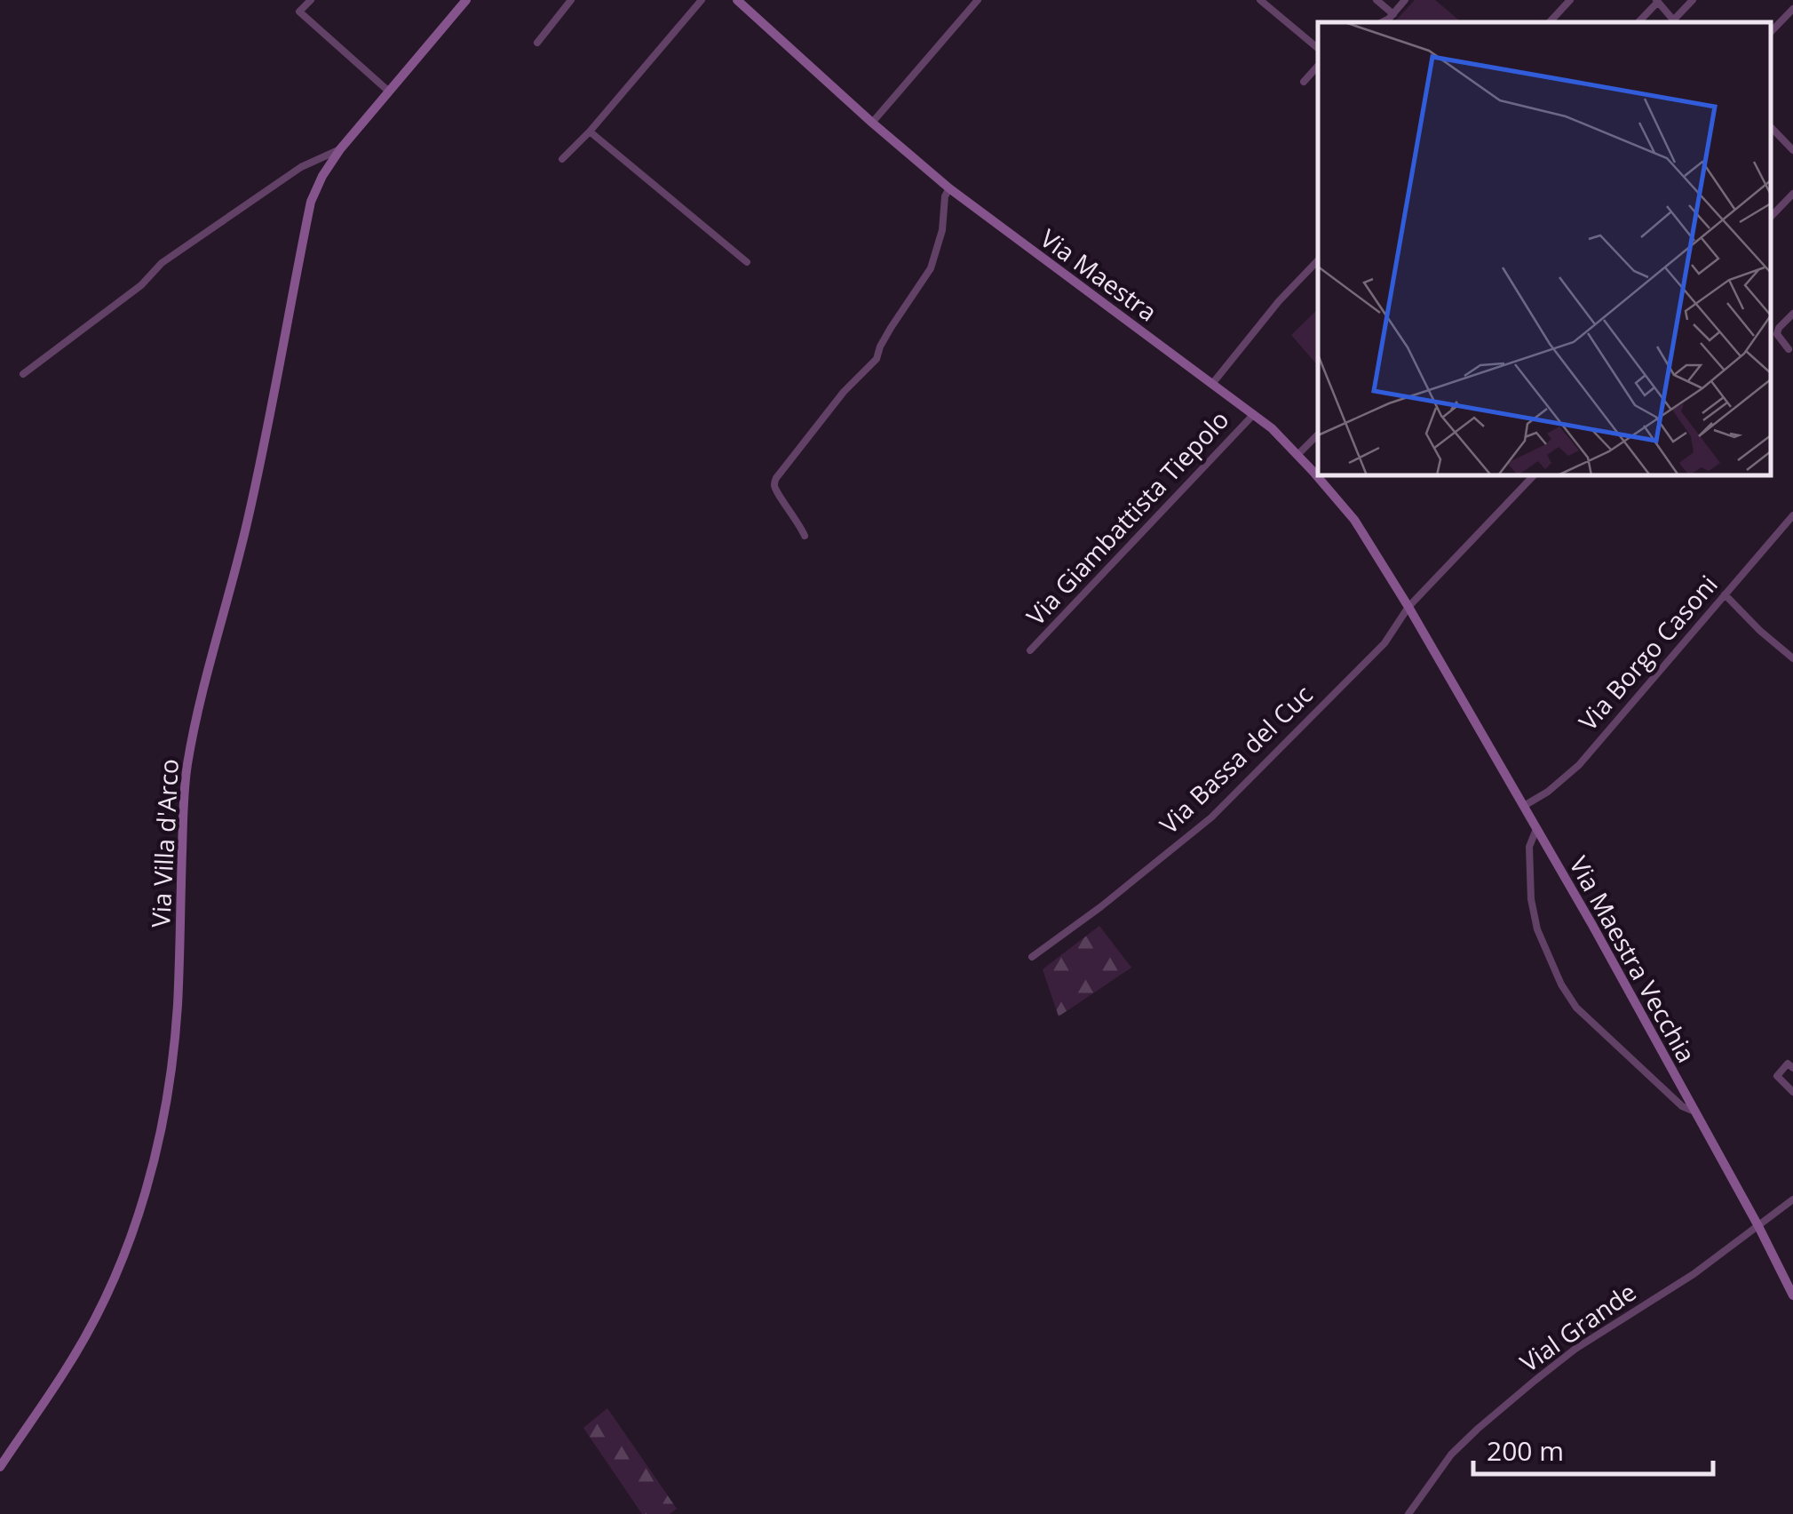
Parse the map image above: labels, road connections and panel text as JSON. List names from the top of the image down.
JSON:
{
  "streets": {
    "main road": ["Via Maestra", "Via Villa d'Arco", "Via Maestra Vecchia"],
    "street": [
      "Via Giambattista Tiepolo",
      "Via Borgo Casoni",
      "Via Bassa del Cuc",
      "Vial Grande"
    ]
  },
  "crossings": [
    ["Via Maestra", "Via Giambattista Tiepolo"],
    ["Via Maestra", "Via Bassa del Cuc"],
    ["Via Maestra", "Via Maestra Vecchia"],
    ["Via Borgo Casoni", "Via Maestra Vecchia"],
    ["Via Bassa del Cuc", "Via Maestra Vecchia"],
    ["Via Maestra Vecchia", "Vial Grande"]
  ],
  "scale_bar": "200 m"
}
